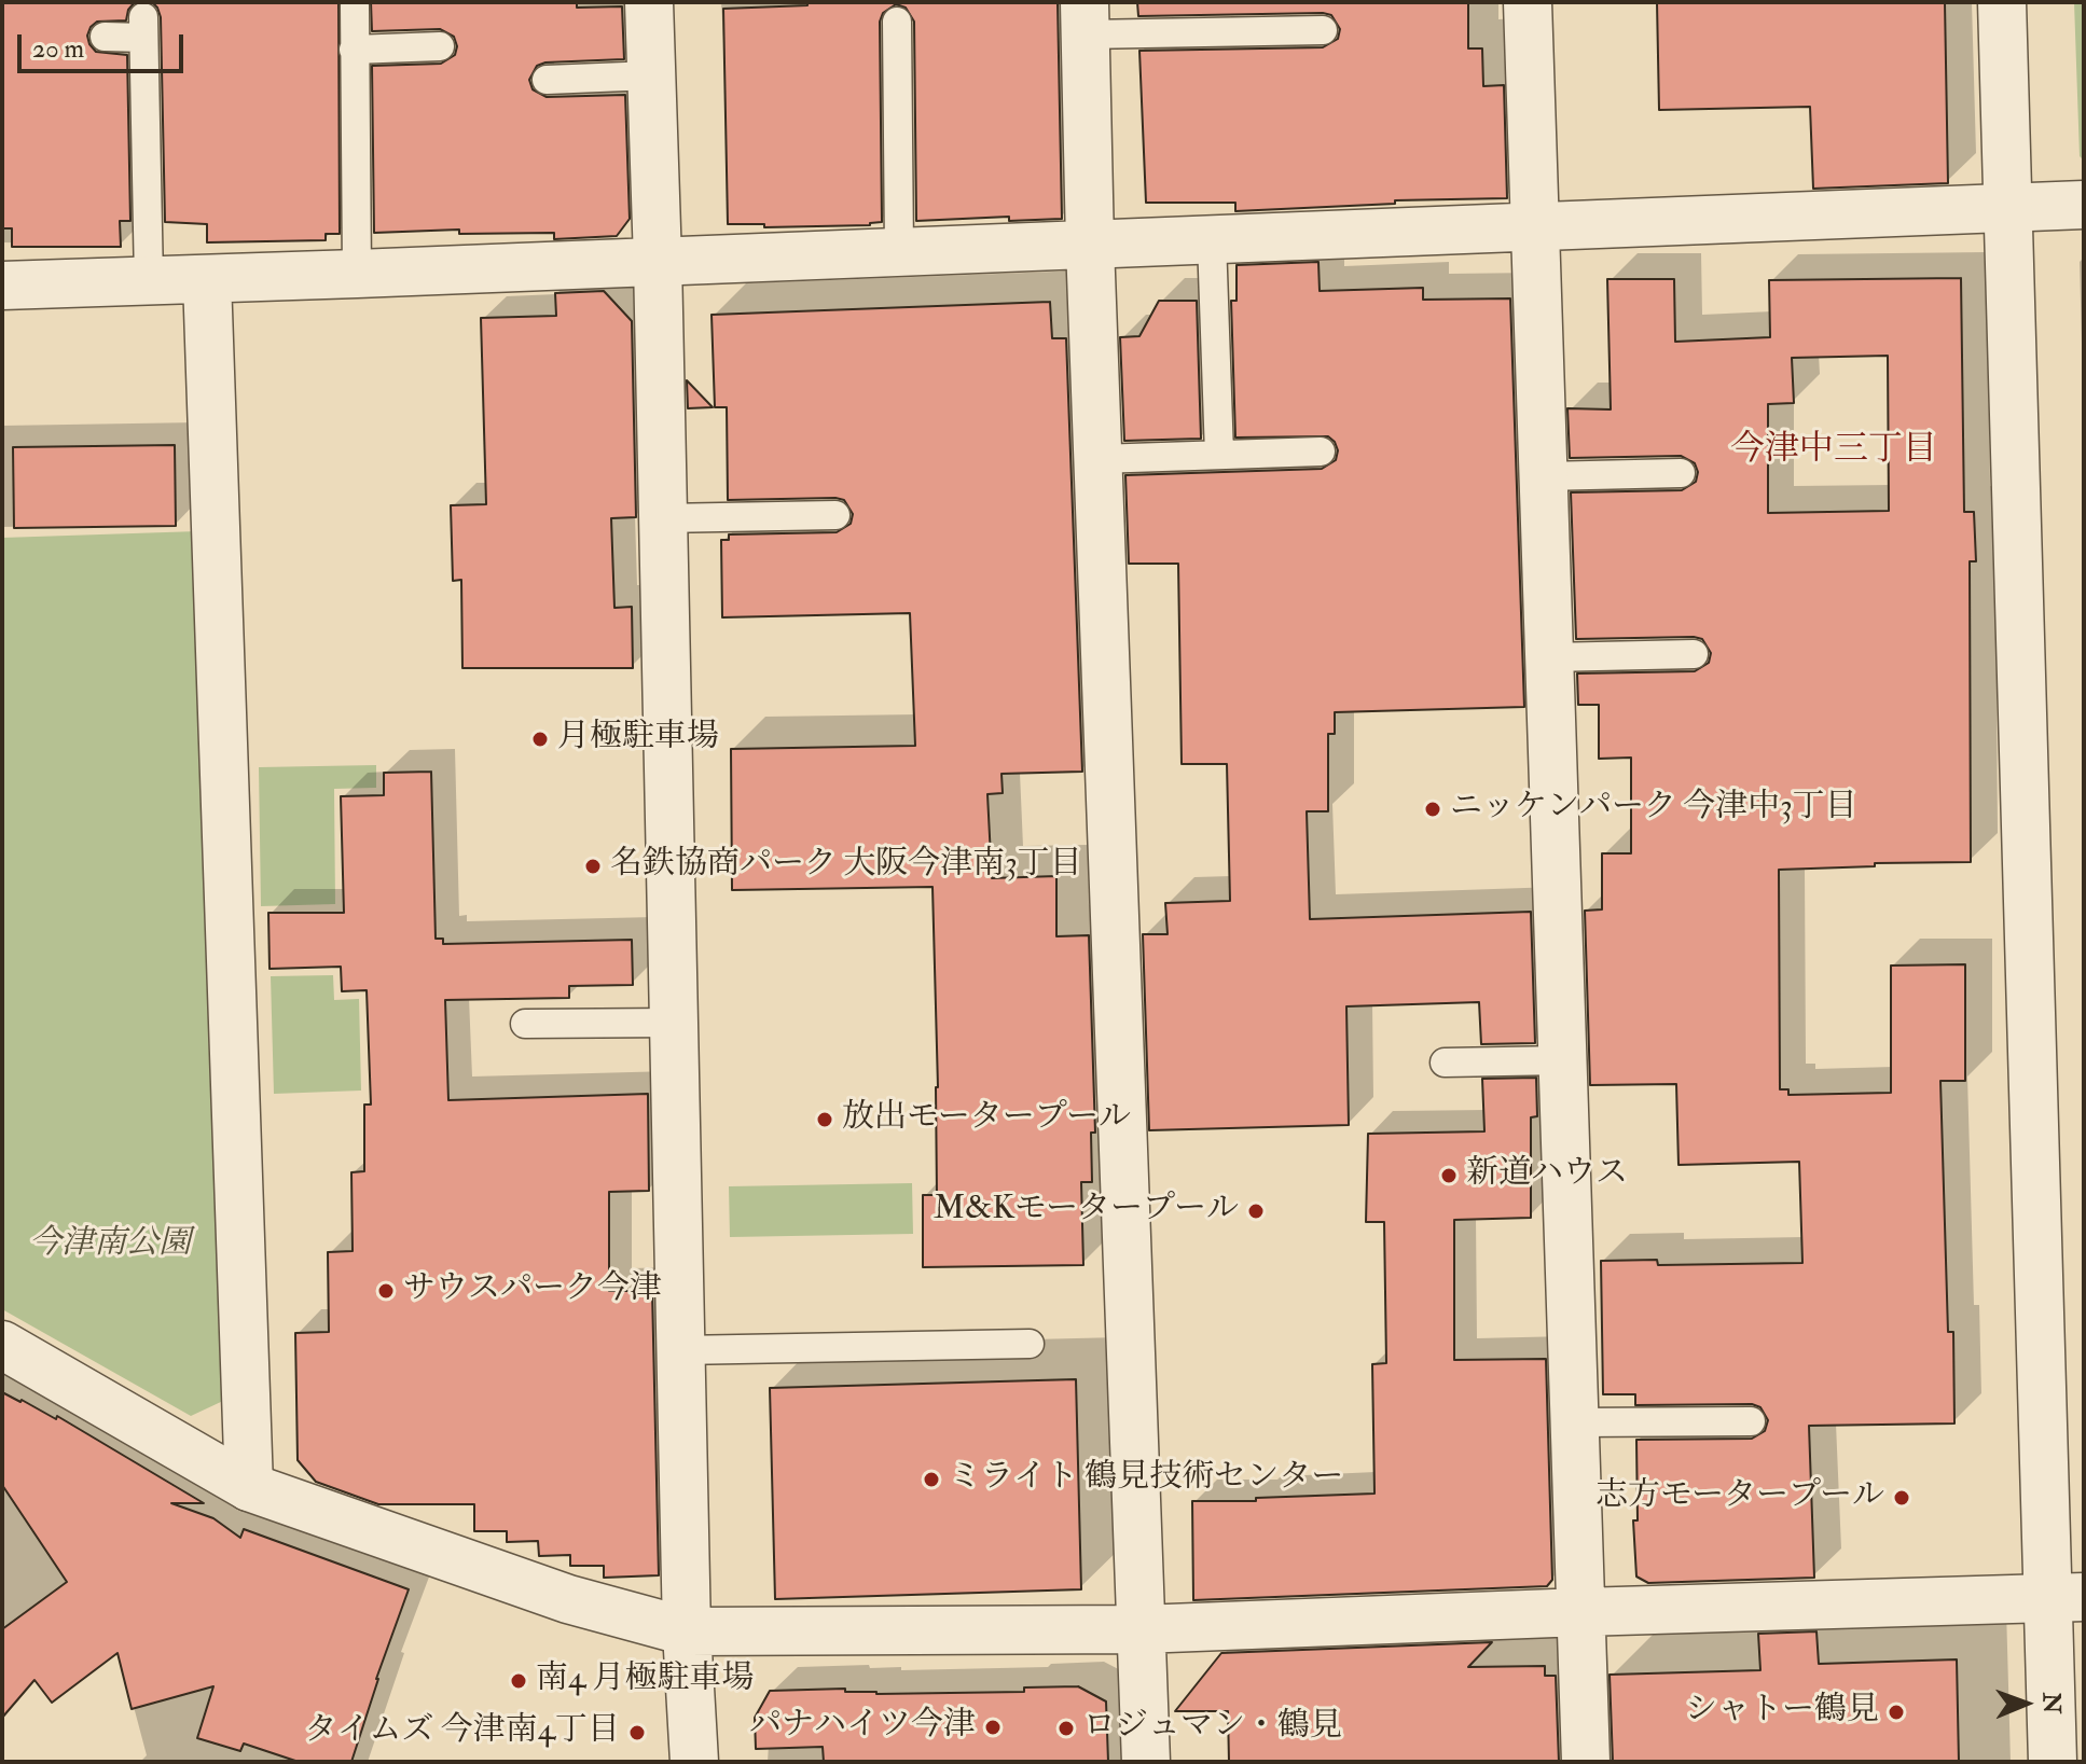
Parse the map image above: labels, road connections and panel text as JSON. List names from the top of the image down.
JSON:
{
  "districts": ["今津中三丁目"],
  "parks": ["今津南公園"],
  "places": [
    "月極駐車場",
    "ニッケンパーク 今津中3丁目",
    "名鉄協商パーク 大阪今津南3丁目",
    "放出モータープール",
    "新道ハウス",
    "M&Kモータープール",
    "サウスパーク今津",
    "ミライト 鶴見技術センター",
    "志方モータープール",
    "南4 月極駐車場",
    "シャトー鶴見",
    "パナハイツ今津",
    "ロジュマン・鶴見",
    "タイムズ 今津南4丁目"
  ],
  "scale_bar": "20 m",
  "north": "right"
}
